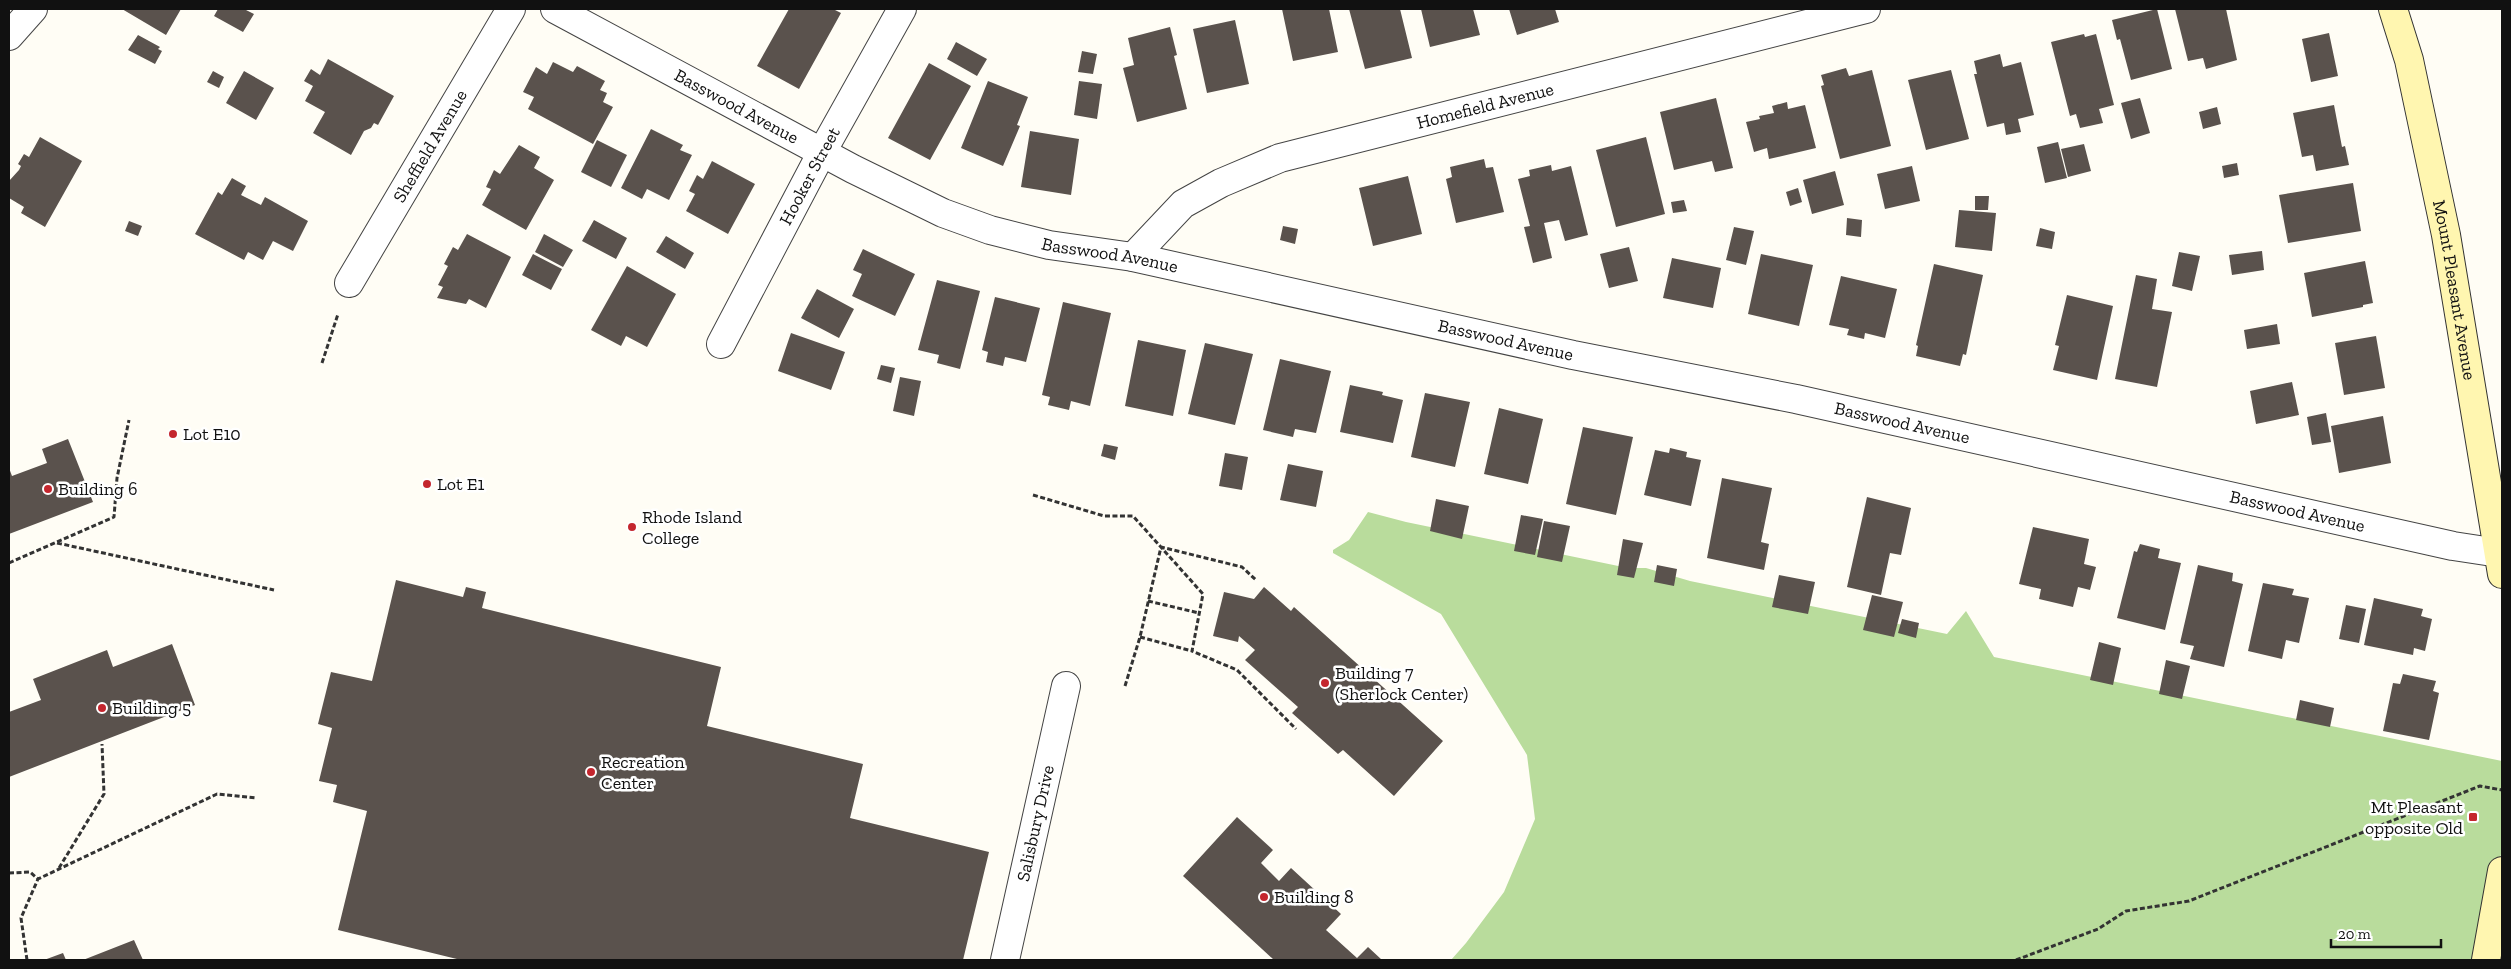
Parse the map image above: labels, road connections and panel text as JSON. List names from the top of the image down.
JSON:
{
  "streets": {
    "main road": ["Mount Pleasant Avenue"],
    "street": [
      "Homefield Avenue",
      "Basswood Avenue",
      "Sheffield Avenue",
      "Hooker Street",
      "Salisbury Drive"
    ]
  },
  "crossings": [
    ["Homefield Avenue", "Basswood Avenue"],
    ["Basswood Avenue", "Hooker Street"],
    ["Basswood Avenue", "Mount Pleasant Avenue"]
  ],
  "places": {
    "other": [
      "Lot E10",
      "Lot E1",
      "Building 6",
      "Rhode Island College",
      "Building 7 (Sherlock Center)",
      "Building 5",
      "Recreation Center",
      "Building 8"
    ],
    "transit": ["Mt Pleasant opposite Old"]
  },
  "scale_bar": "20 m"
}
